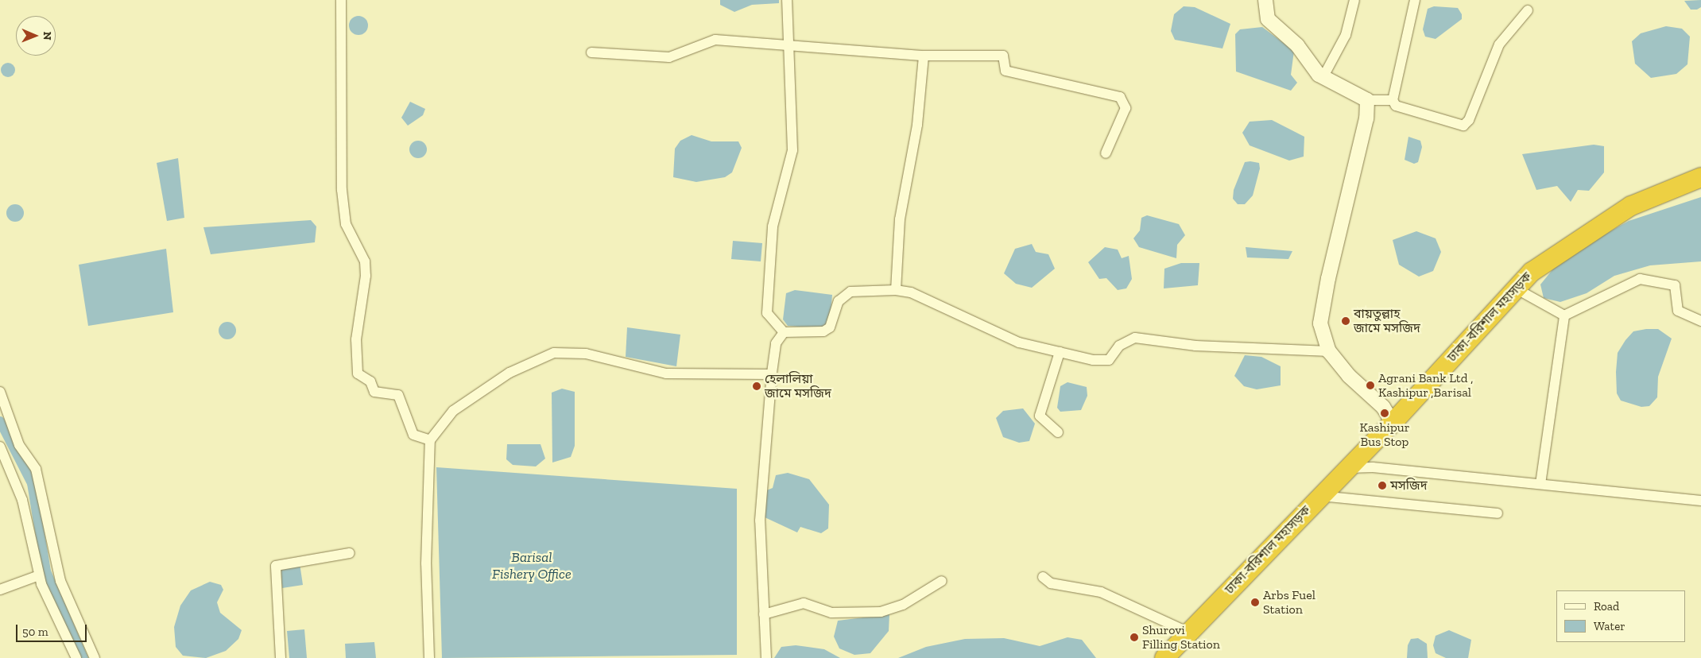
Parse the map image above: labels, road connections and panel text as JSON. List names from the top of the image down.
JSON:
{
  "streets": {
    "highway": ["ঢাকা-বরিশাল মহাসড়ক"]
  },
  "water": ["Barisal Fishery Office"],
  "places": [
    "বায়তুল্লাহ জামে মসজিদ",
    "Agrani Bank Ltd , Kashipur ,Barisal",
    "হেলালিয়া জামে মসজিদ",
    "Kashipur Bus Stop",
    "মসজিদ",
    "Arbs Fuel Station",
    "Shurovi Filling Station"
  ],
  "legend": ["Road", "Water"],
  "scale_bar": "50 m",
  "north": "right"
}
